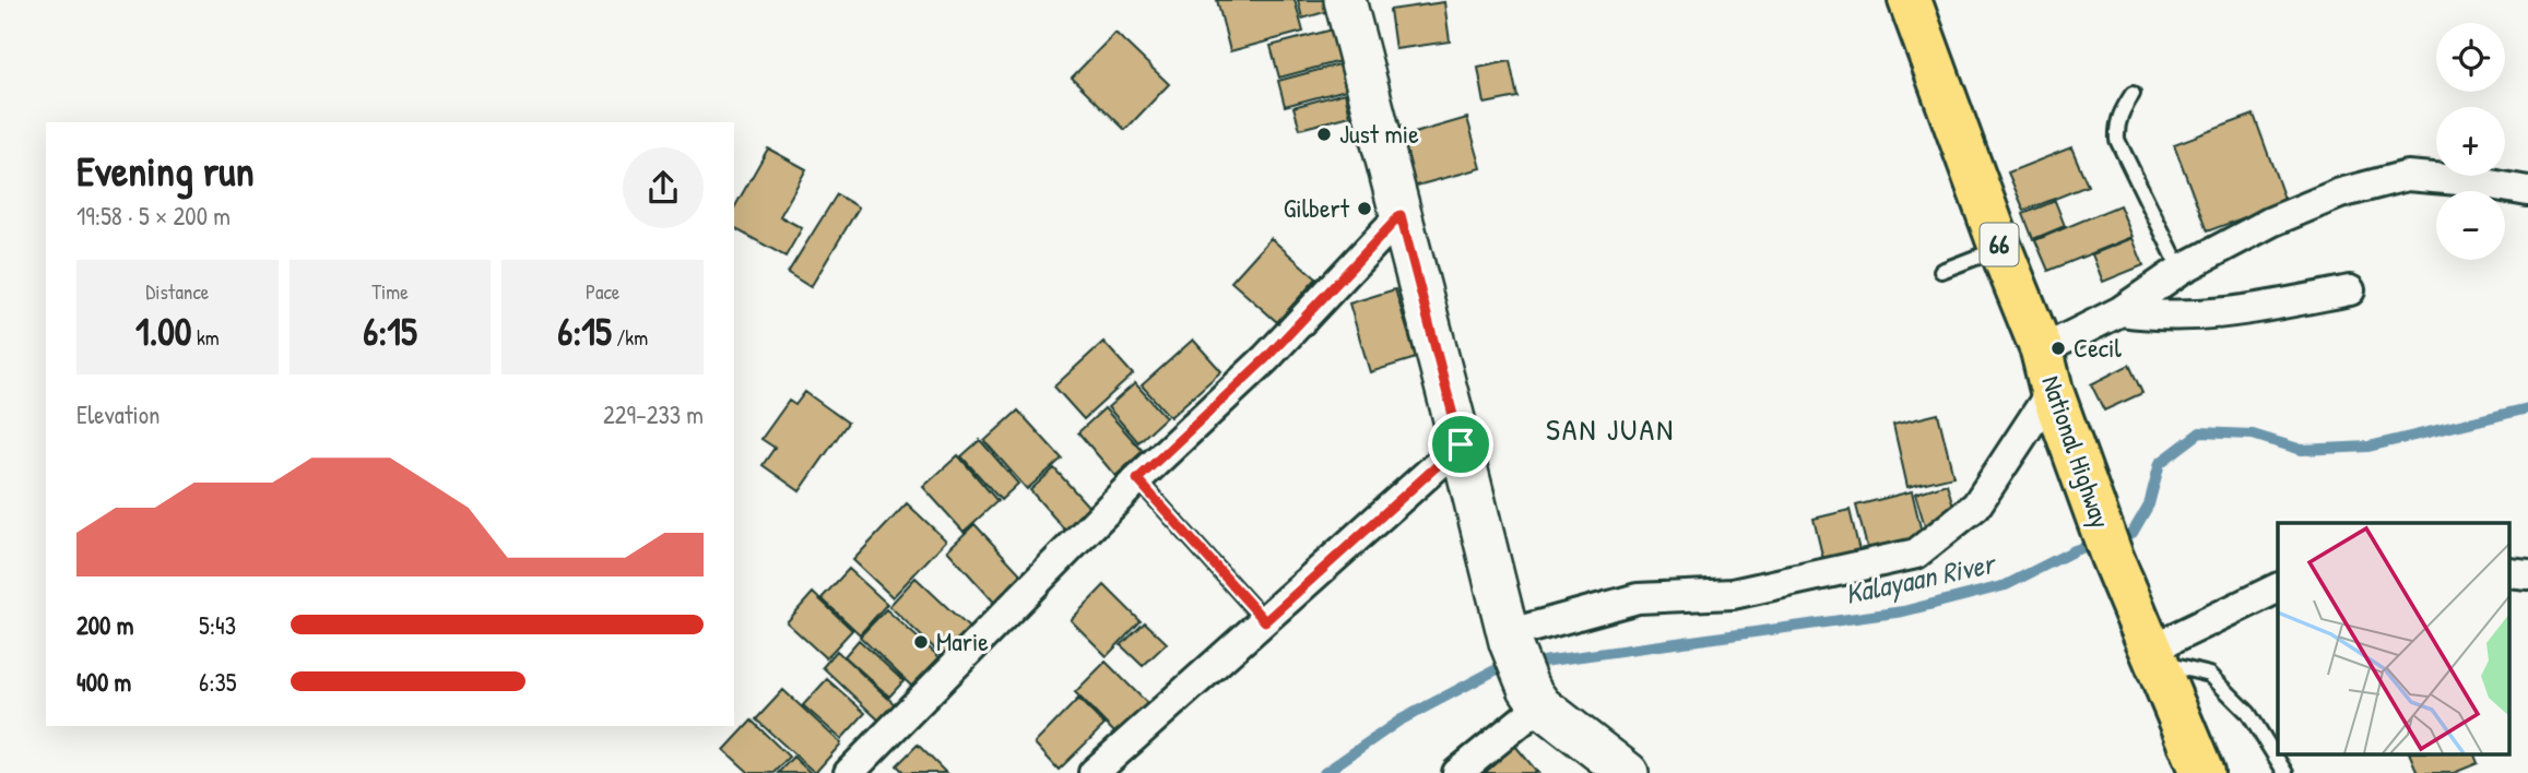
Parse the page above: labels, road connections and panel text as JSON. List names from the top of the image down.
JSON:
{
  "streets": {
    "main road": ["66", "National Highway"]
  },
  "districts": ["SAN JUAN"],
  "water": ["Kalayaan River"],
  "places": [
    "Just mie",
    "Gilbert",
    "Cecil",
    "Marie"
  ],
  "page": {
    "map_buttons": ["+", "−"],
    "heading": ["Evening run", "19:58 · 5 × 200 m"],
    "stats": [
      ["Distance", "1.00 km"],
      ["Time", "6:15"],
      ["Pace", "6:15 /km"]
    ],
    "chart": ["Elevation", "229–233 m"],
    "list": [
      {
        "name": "200 m",
        "note": "5:43"
      },
      {
        "name": "400 m",
        "note": "6:35"
      }
    ]
  }
}
